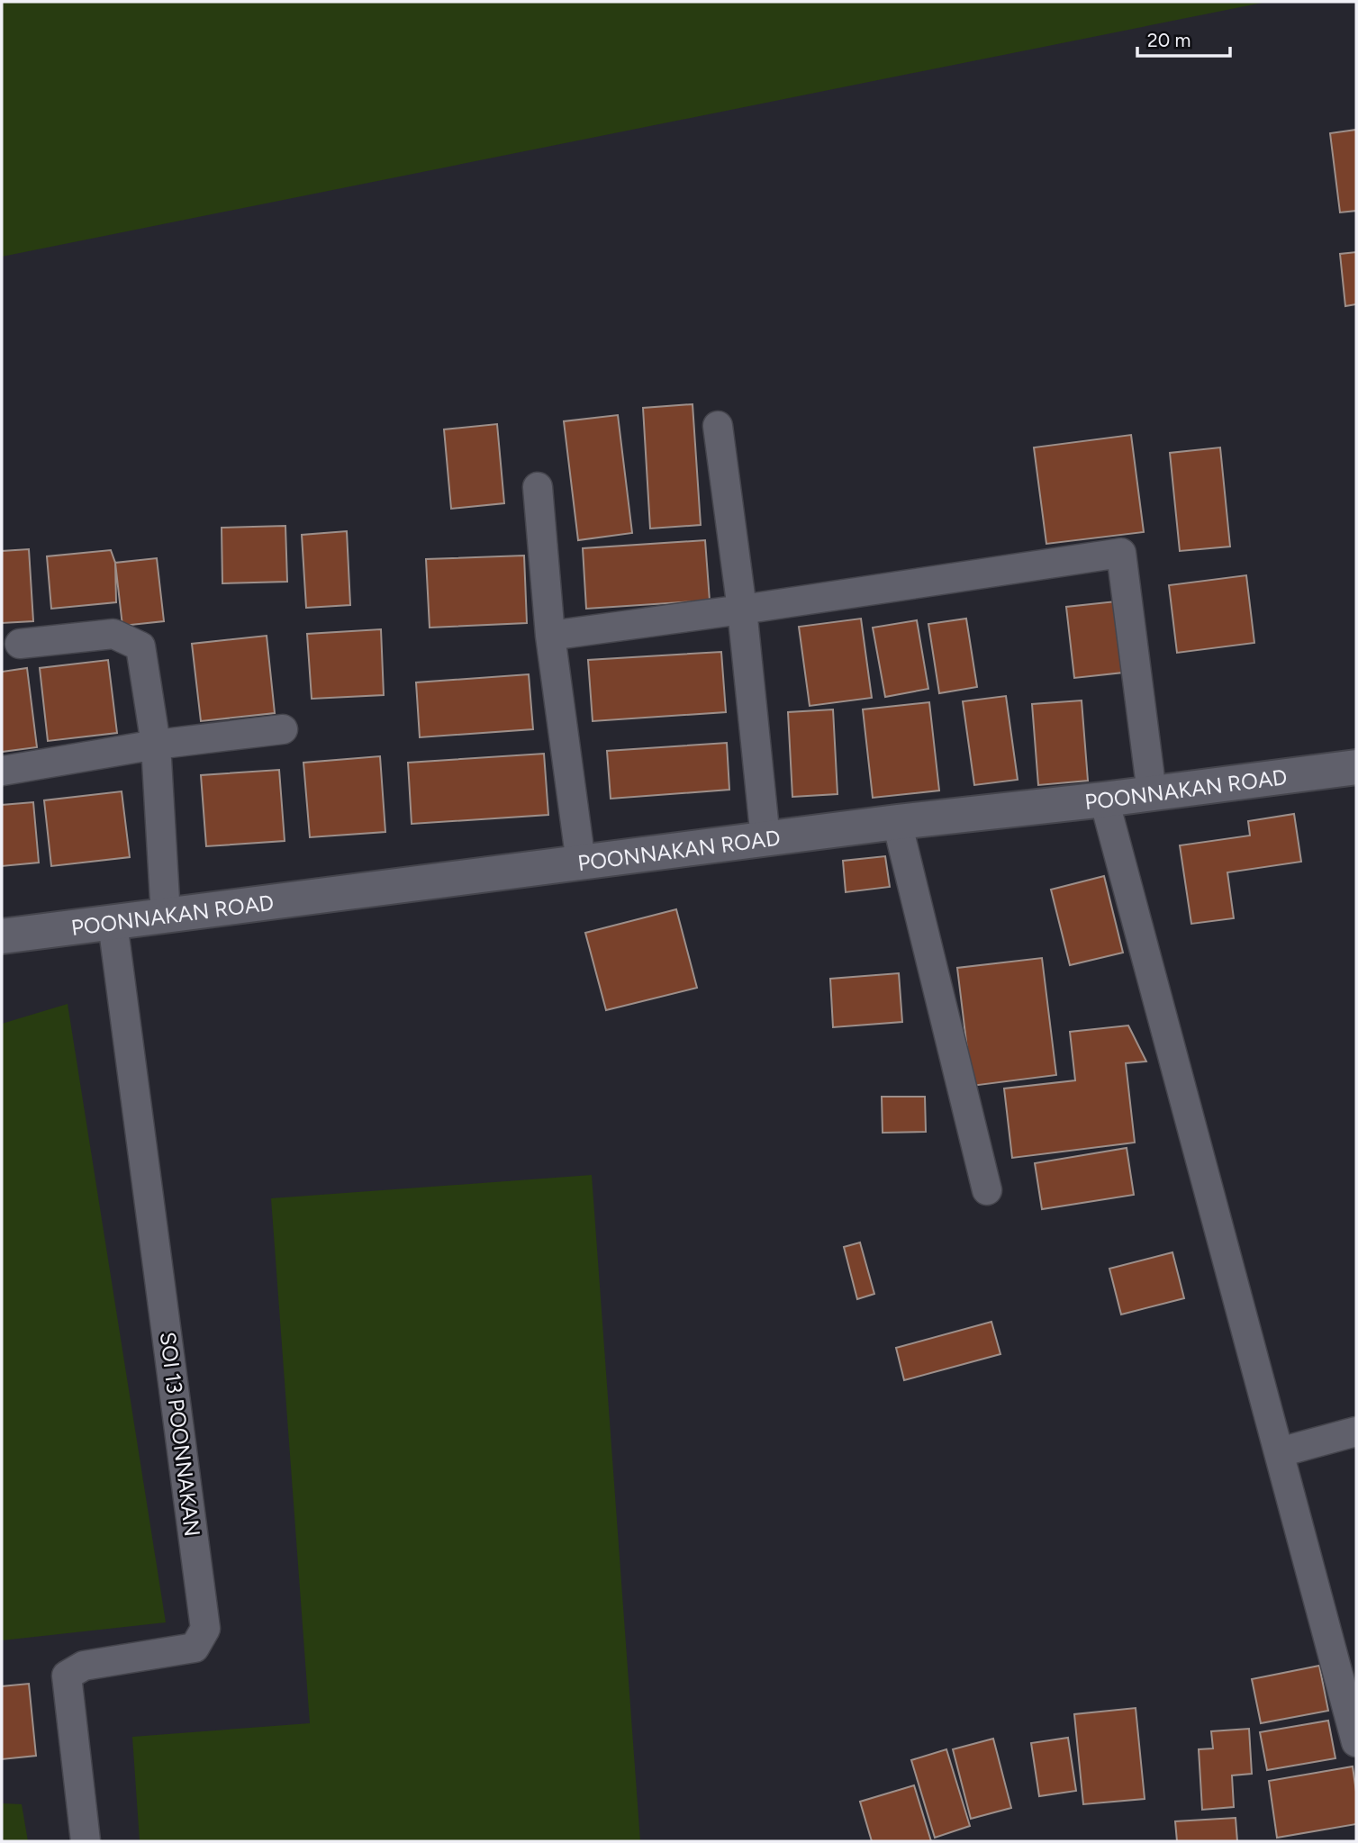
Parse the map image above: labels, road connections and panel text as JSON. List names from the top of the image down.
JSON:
{
  "streets": {
    "street": ["POONNAKAN ROAD", "SOI 13 POONNAKAN"]
  },
  "crossings": [
    ["POONNAKAN ROAD", "SOI 13 POONNAKAN"]
  ],
  "scale_bar": "20 m"
}
